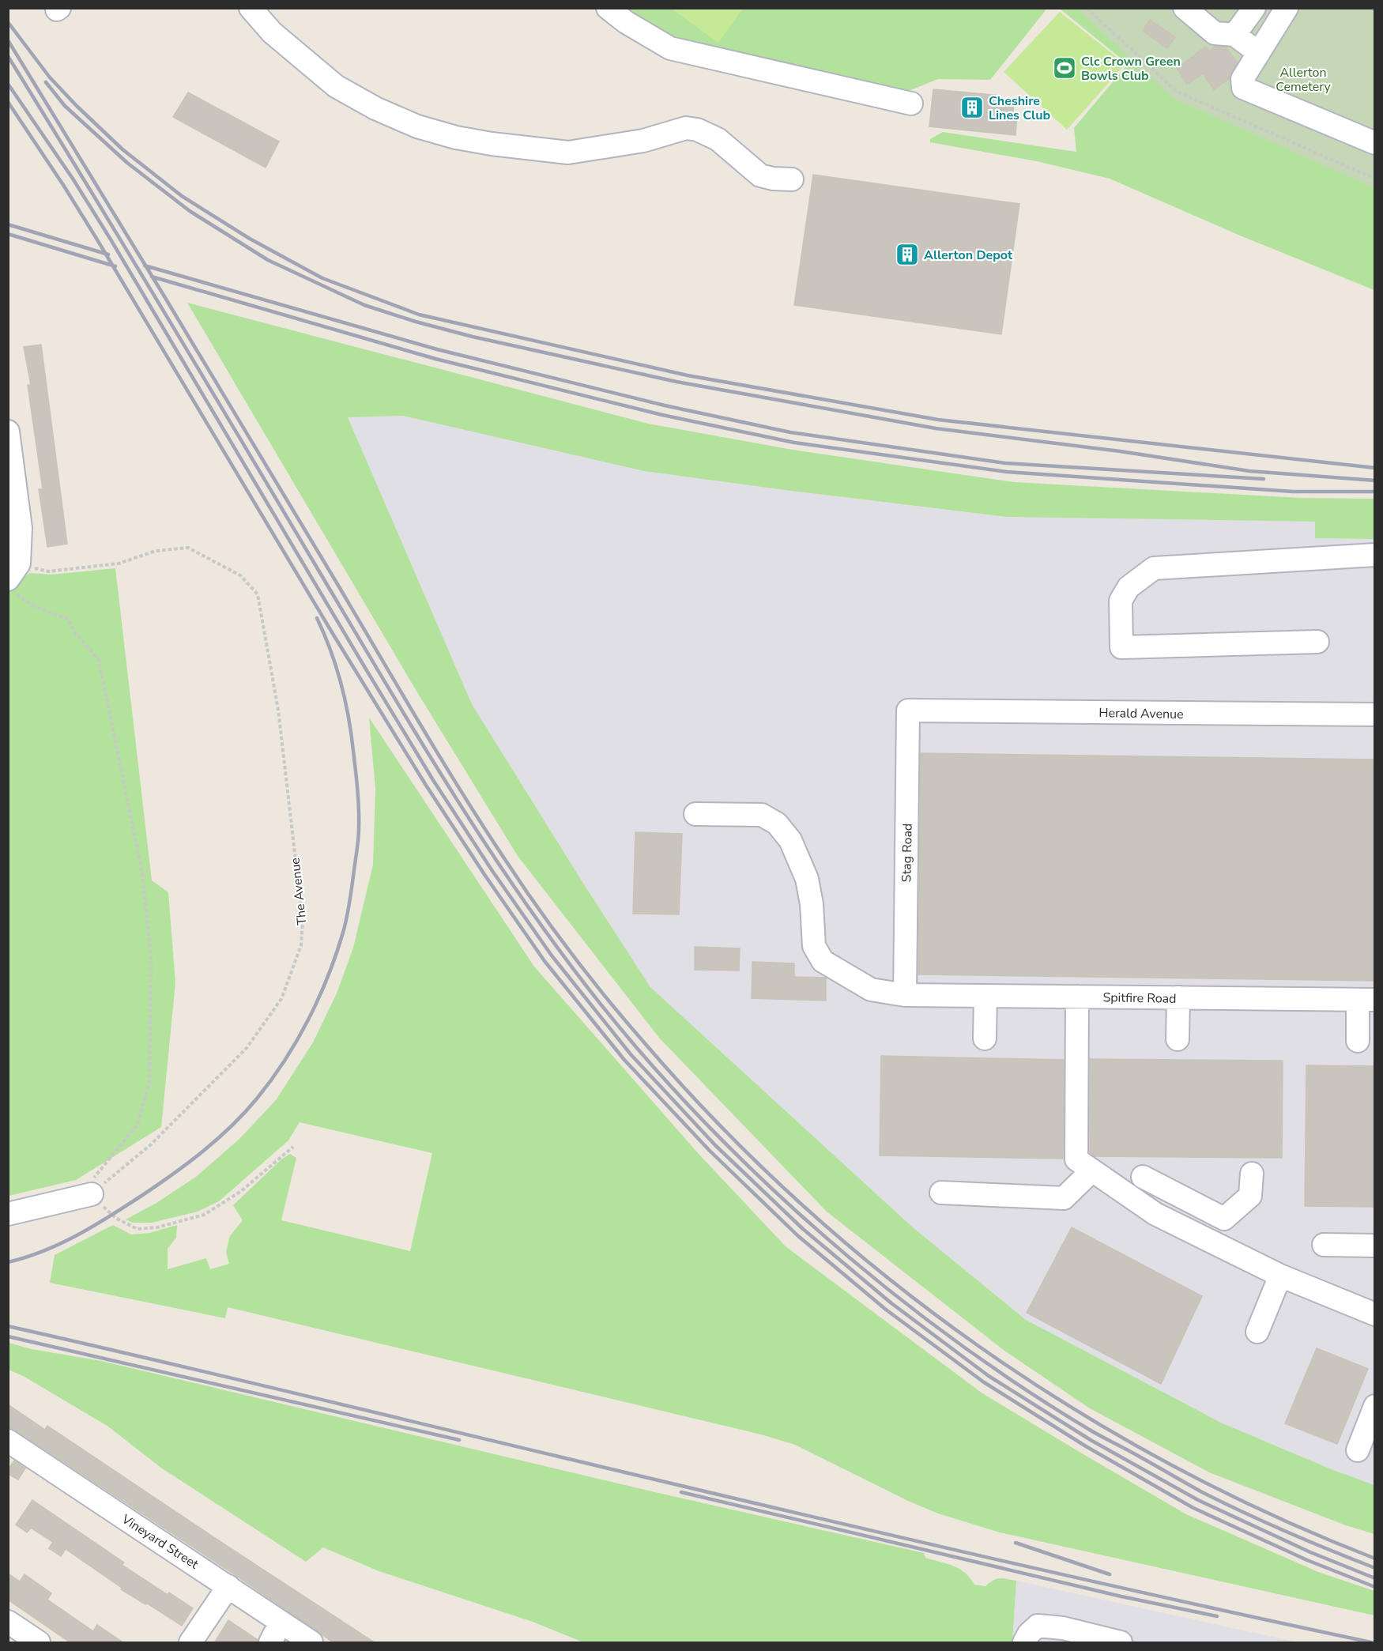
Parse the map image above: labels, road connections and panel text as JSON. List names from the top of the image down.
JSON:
{
  "streets": {
    "street": [
      "Herald Avenue",
      "Stag Road",
      "Spitfire Road",
      "Vineyard Street"
    ],
    "path": ["The Avenue"]
  },
  "crossings": [
    ["Herald Avenue", "Stag Road"],
    ["Stag Road", "Spitfire Road"]
  ],
  "parks": ["Allerton Cemetery"],
  "places": {
    "sports": ["Clc Crown Green Bowls Club"],
    "building": ["Cheshire Lines Club", "Allerton Depot"]
  }
}
